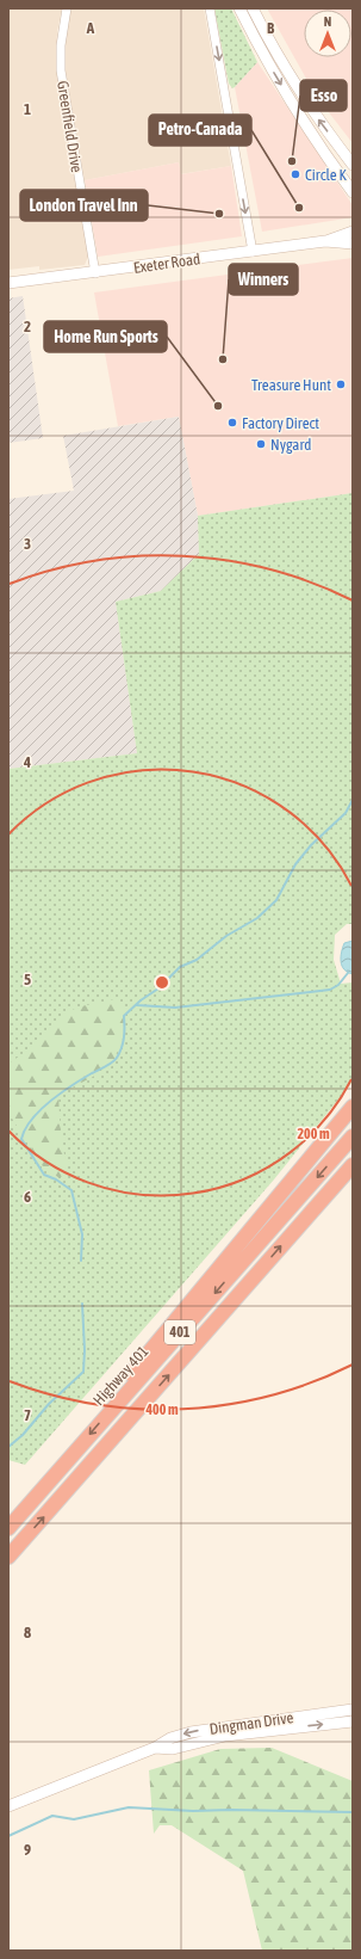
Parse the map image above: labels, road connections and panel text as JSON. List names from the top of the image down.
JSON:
{
  "streets": {
    "highway": ["401", "Highway 401"],
    "main road": ["Exeter Road", "Dingman Drive"],
    "street": ["Greenfield Drive"]
  },
  "crossings": [
    ["Greenfield Drive", "Exeter Road"]
  ],
  "places": [
    "Esso",
    "Circle K",
    "Petro-Canada",
    "London Travel Inn",
    "Winners",
    "Treasure Hunt",
    "Home Run Sports",
    "Factory Direct",
    "Nygard"
  ],
  "north": "top",
  "grid": {
    "columns": ["A", "B"],
    "rows": [
      "1",
      "2",
      "3",
      "4",
      "5",
      "6",
      "7",
      "8",
      "9"
    ]
  },
  "rings": ["200 m", "400 m"]
}
